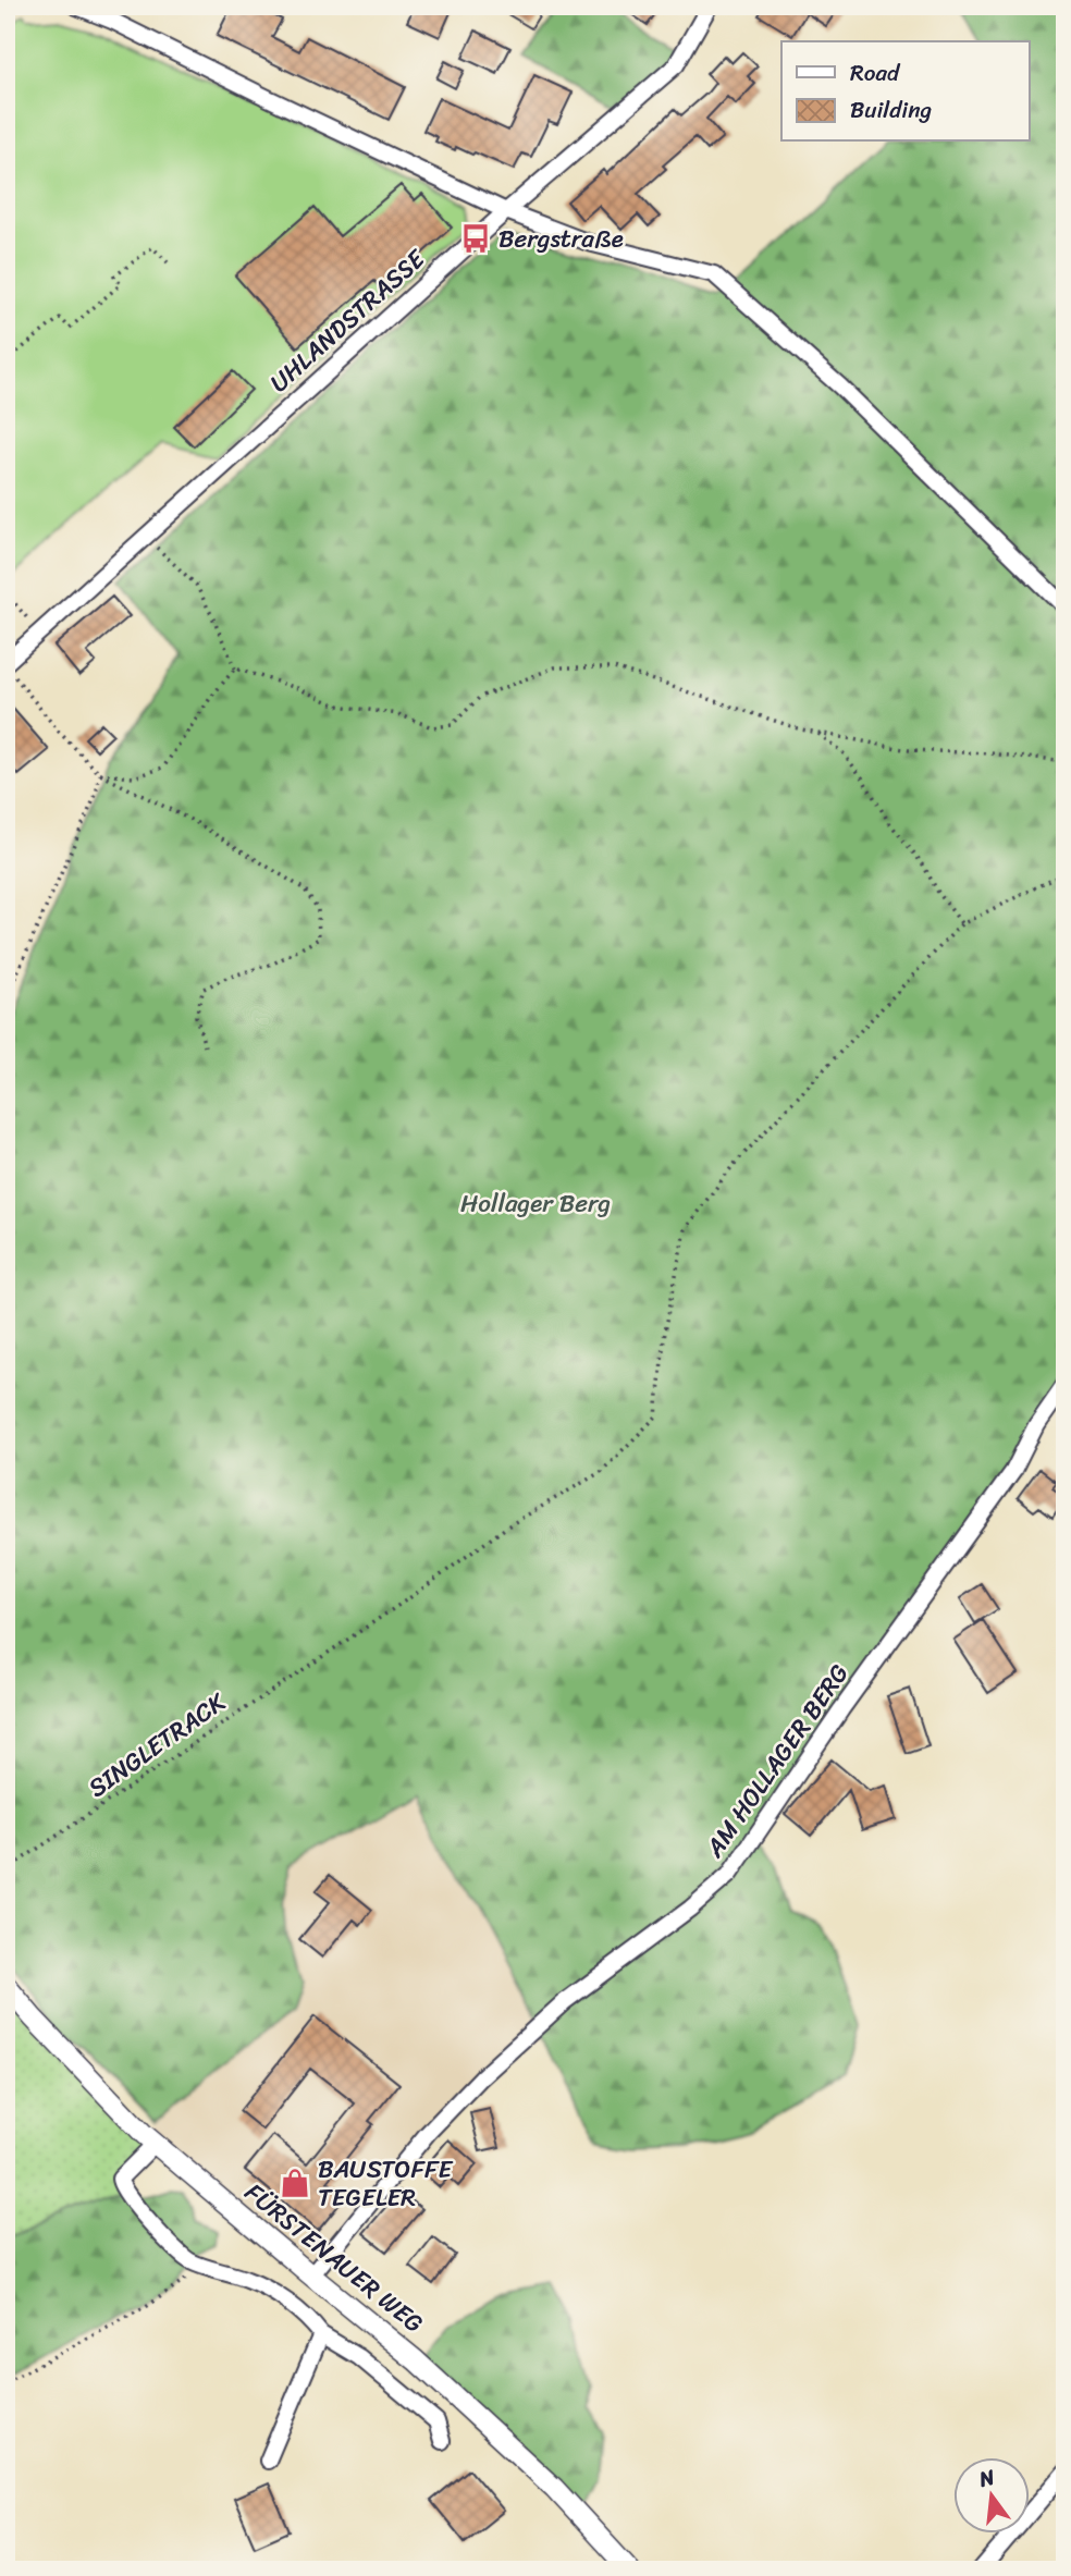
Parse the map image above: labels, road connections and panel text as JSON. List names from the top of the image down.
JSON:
{
  "streets": {
    "street": ["UHLANDSTRASSE", "AM HOLLAGER BERG", "FÜRSTENAUER WEG"],
    "path": ["SINGLETRACK"]
  },
  "crossings": [
    ["AM HOLLAGER BERG", "FÜRSTENAUER WEG"]
  ],
  "parks": ["Hollager Berg"],
  "places": {
    "bus stop": ["Bergstraße"],
    "shop": ["BAUSTOFFE TEGELER"]
  },
  "legend": ["Road", "Building"],
  "north": "top"
}
